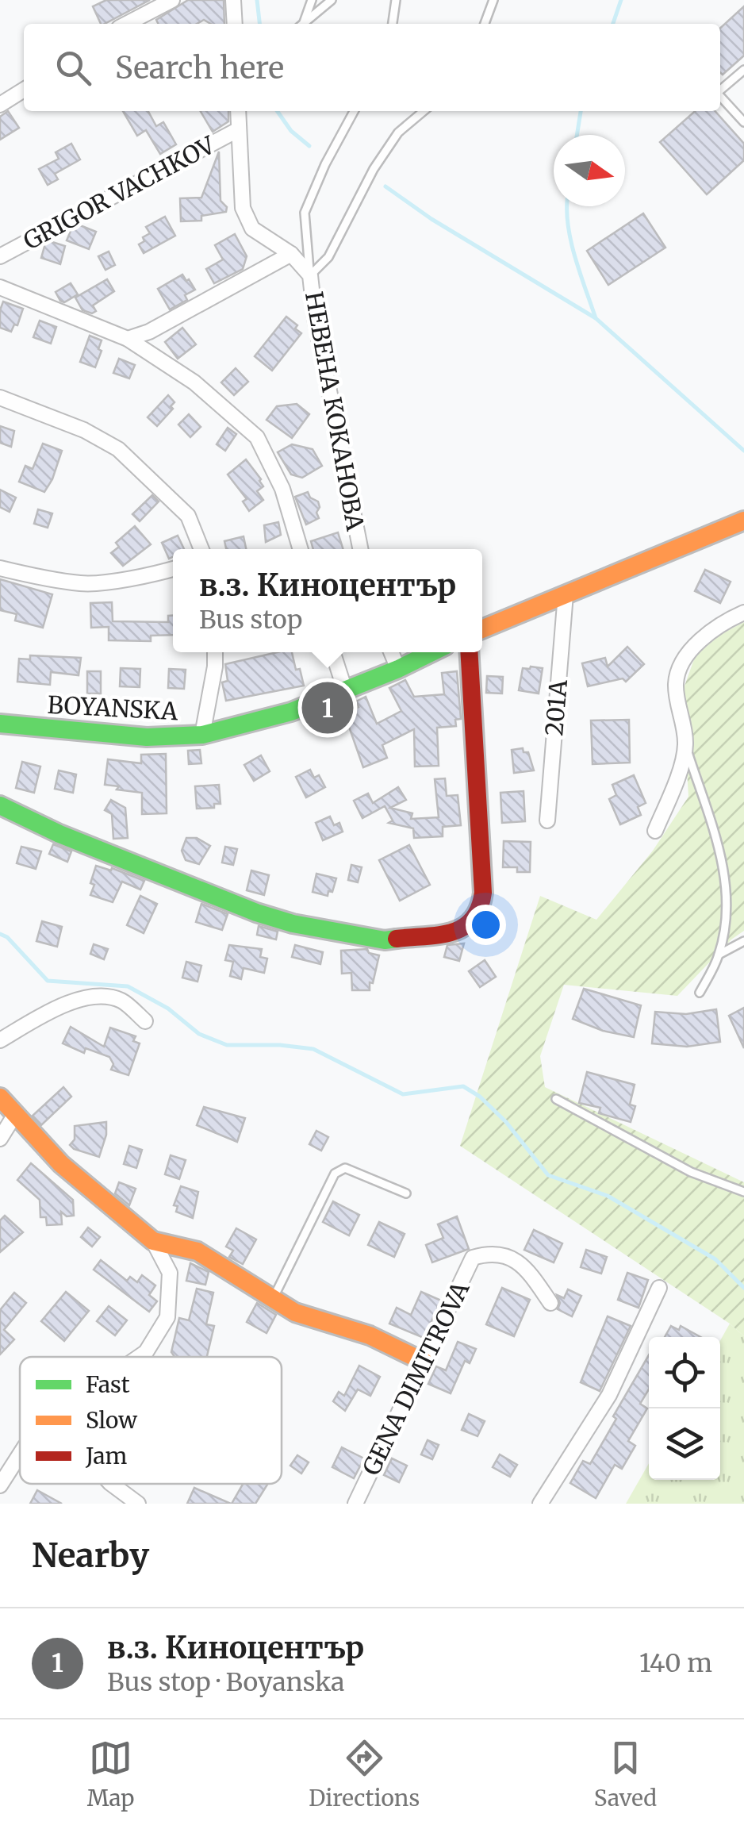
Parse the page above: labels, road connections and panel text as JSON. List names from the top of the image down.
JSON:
{
  "streets": {
    "street": [
      "GRIGOR VACHKOV",
      "НЕВЕНА КОКАНОВА",
      "BOYANSKA",
      "201А",
      "GENA DIMITROVA"
    ]
  },
  "crossings": [
    ["GRIGOR VACHKOV", "НЕВЕНА КОКАНОВА"]
  ],
  "legend": ["Fast", "Slow", "Jam"],
  "north": "right",
  "page": {
    "search": "Search here",
    "popup": ["в.з. Киноцентър", "Bus stop"],
    "pins": "1",
    "heading": "Nearby",
    "list": [
      {
        "mark": "1",
        "name": "в.з. Киноцентър",
        "note": "Bus stop · Boyanska",
        "value": "140 m"
      }
    ],
    "nav": ["Map", "Directions", "Saved"]
  }
}
